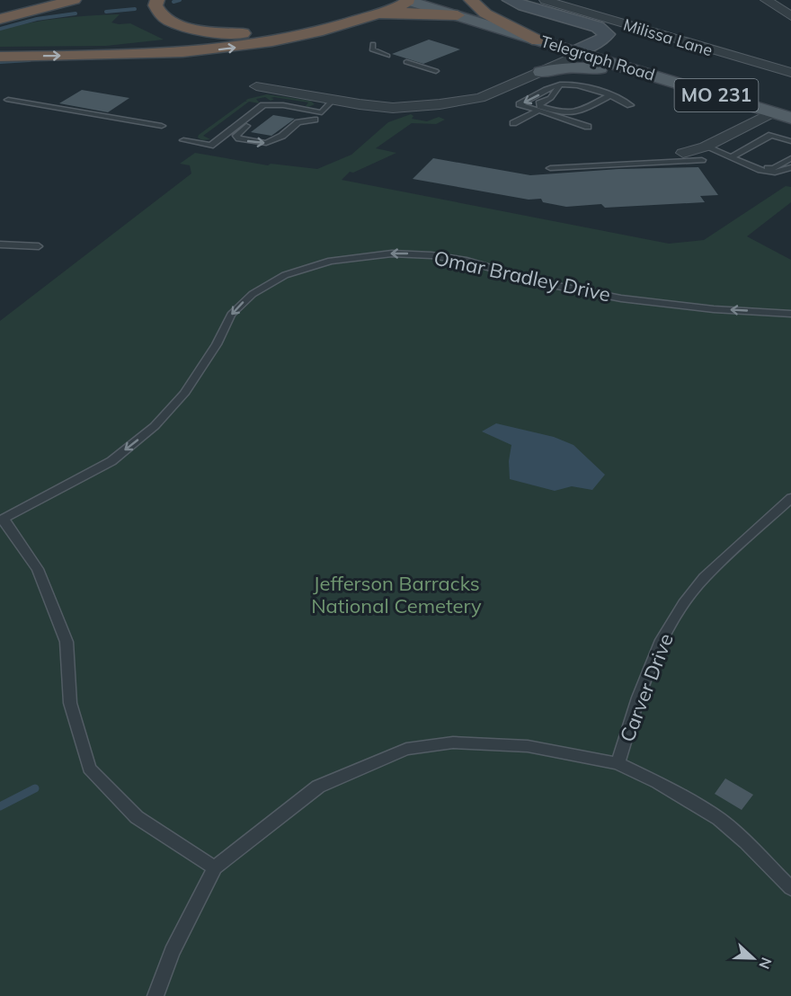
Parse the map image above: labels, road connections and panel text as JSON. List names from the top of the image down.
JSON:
{
  "streets": {
    "main road": ["Telegraph Road", "MO 231"],
    "street": ["Milissa Lane"],
    "lane": ["Omar Bradley Drive", "Carver Drive"]
  },
  "one_way": ["Omar Bradley Drive"],
  "parks": ["Jefferson Barracks National Cemetery"],
  "north": "right"
}
